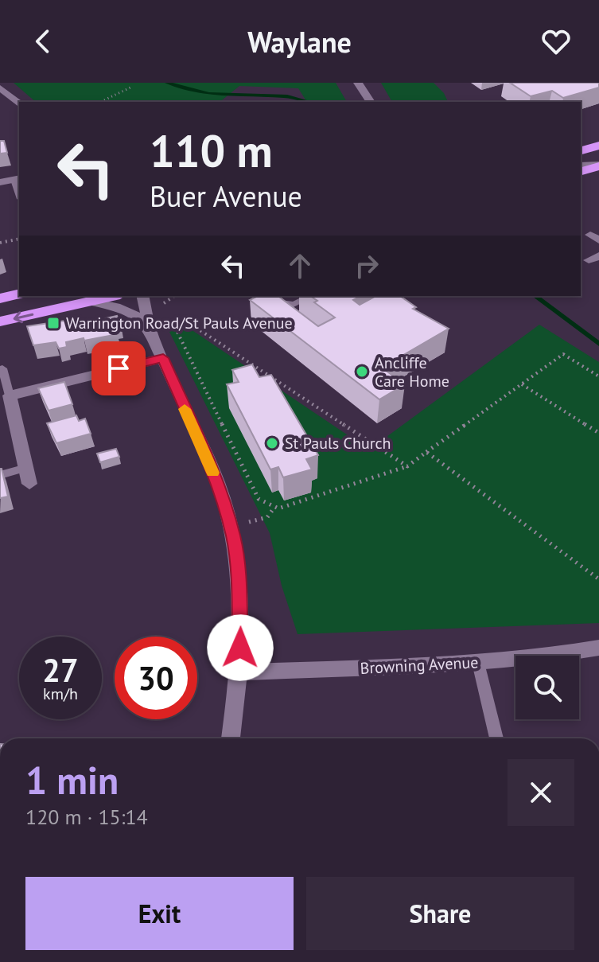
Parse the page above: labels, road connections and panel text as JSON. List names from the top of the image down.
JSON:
{
  "streets": {
    "street": ["Browning Avenue"]
  },
  "places": {
    "transit": ["Warrington Road/St Pauls Avenue"],
    "other": ["Ancliffe Care Home", "St Pauls Church"]
  },
  "page": {
    "header": "Waylane",
    "turn": ["110 m", "Buer Avenue"],
    "speed": "27 km/h",
    "limit": "30",
    "heading": ["1 min", "120 m · 15:14"],
    "buttons": ["Exit", "Share"]
  }
}
